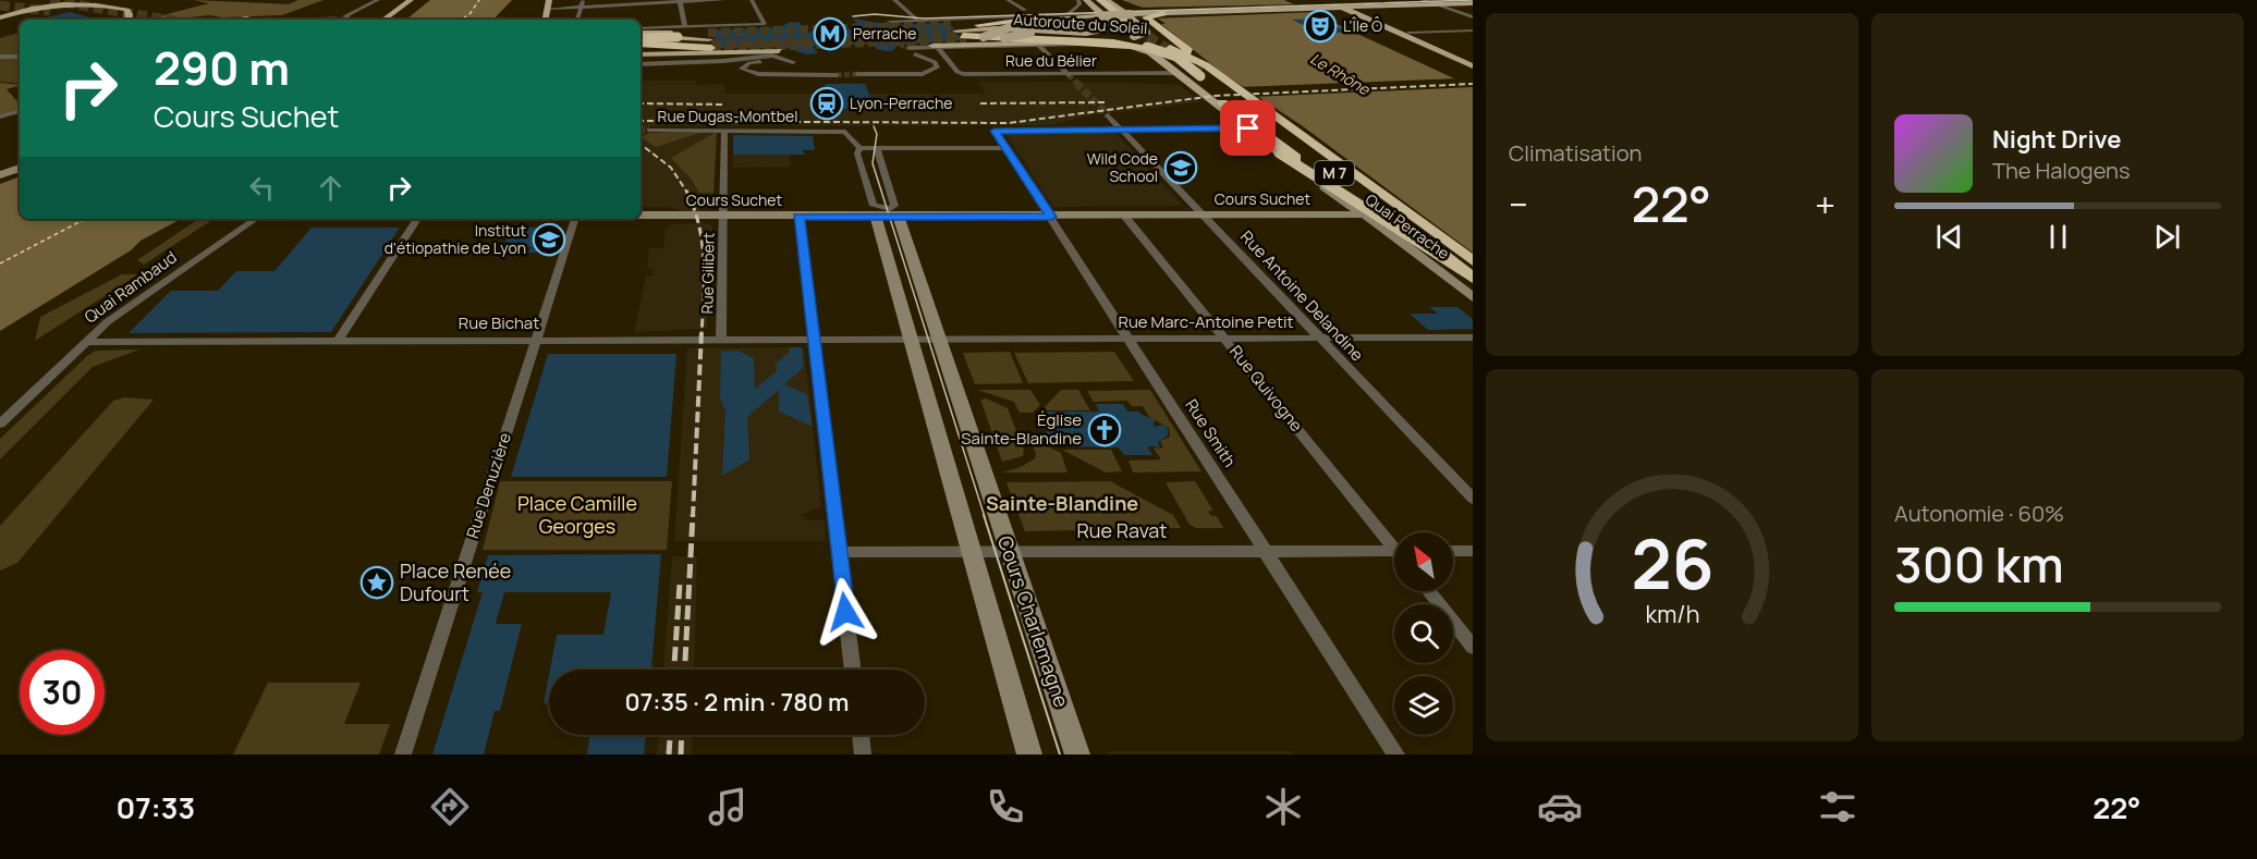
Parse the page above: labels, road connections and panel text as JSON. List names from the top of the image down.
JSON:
{
  "streets": {
    "highway": ["Autoroute du Soleil", "M 7"],
    "main road": ["Quai Perrache"],
    "street": [
      "Rue du Bélier",
      "Rue Dugas-Montbel",
      "Cours Suchet",
      "Rue Gilibert",
      "Quai Rambaud",
      "Rue Antoine Delandine",
      "Rue Marc-Antoine Petit",
      "Rue Bichat",
      "Rue Quivogne",
      "Rue Smith",
      "Rue Denuzière",
      "Rue Ravat",
      "Cours Charlemagne"
    ]
  },
  "crossings": [
    ["Autoroute du Soleil", "M 7"],
    ["Autoroute du Soleil", "Quai Perrache"],
    ["Rue du Bélier", "Quai Perrache"],
    ["Rue Dugas-Montbel", "Rue Gilibert"],
    ["Cours Suchet", "Quai Perrache"],
    ["Cours Suchet", "Rue Gilibert"],
    ["Cours Suchet", "Rue Antoine Delandine"],
    ["Cours Suchet", "Rue Quivogne"],
    ["Cours Suchet", "Rue Smith"],
    ["Cours Suchet", "Cours Charlemagne"],
    ["Rue Gilibert", "Rue Bichat"],
    ["Quai Rambaud", "Rue Bichat"],
    ["Rue Antoine Delandine", "Rue Marc-Antoine Petit"],
    ["Rue Antoine Delandine", "Rue Smith"],
    ["Rue Marc-Antoine Petit", "Rue Quivogne"],
    ["Rue Marc-Antoine Petit", "Rue Smith"],
    ["Rue Marc-Antoine Petit", "Cours Charlemagne"],
    ["Rue Bichat", "Rue Denuzière"],
    ["Rue Bichat", "Cours Charlemagne"],
    ["Rue Smith", "Rue Ravat"],
    ["Rue Ravat", "Cours Charlemagne"]
  ],
  "districts": ["Sainte-Blandine"],
  "water": ["Le Rhône"],
  "parks": ["Place Camille Georges"],
  "places": {
    "theatre": ["L'Île Ô"],
    "metro station": ["Perrache"],
    "station": ["Lyon-Perrache"],
    "school or university": ["Wild Code School", "Institut d'étiopathie de Lyon"],
    "church": ["Église Sainte-Blandine"],
    "place": ["Place Renée Dufourt"]
  },
  "north": "top left",
  "page": {
    "tile": [
      "Climatisation",
      ["Autonomie · 60%", "300 km"]
    ],
    "turn": ["290 m", "Cours Suchet"],
    "song": ["Night Drive", "The Halogens"],
    "heat": ["−", "22°", "+"],
    "limit": "30",
    "trip": "07:35 · 2 min · 780 m",
    "tabs": ["07:33", "22°"],
    "gauge": ["26", "km/h"]
  }
}
